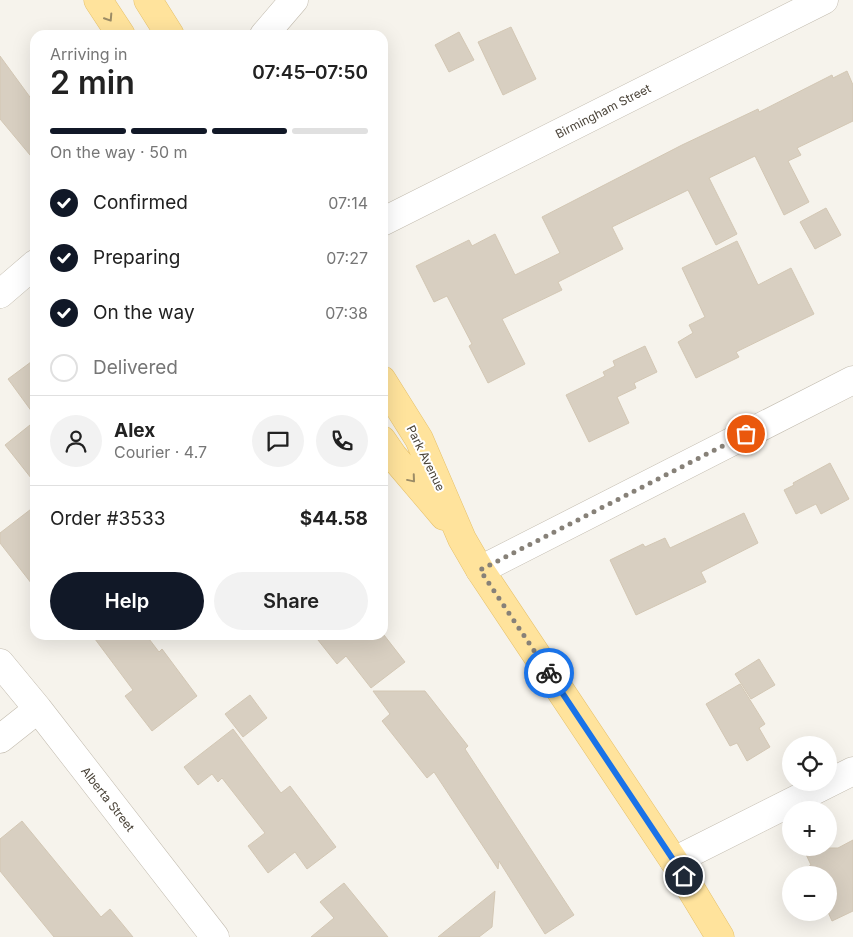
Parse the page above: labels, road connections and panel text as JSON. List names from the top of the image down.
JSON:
{
  "streets": {
    "main road": ["Park Avenue"],
    "street": ["Birmingham Street", "Alberta Street"]
  },
  "page": {
    "heading": ["2 min", "Arriving in", "07:45–07:50"],
    "panel": [
      "Alex",
      "Courier · 4.7",
      "Order #3533",
      "$44.58"
    ],
    "bar": "On the way · 50 m",
    "list": [
      ["Confirmed", "07:14"],
      ["Preparing", "07:27"],
      ["On the way", "07:38"],
      "Delivered"
    ],
    "buttons": ["Help", "Share"],
    "map_buttons": ["+", "−"]
  }
}
